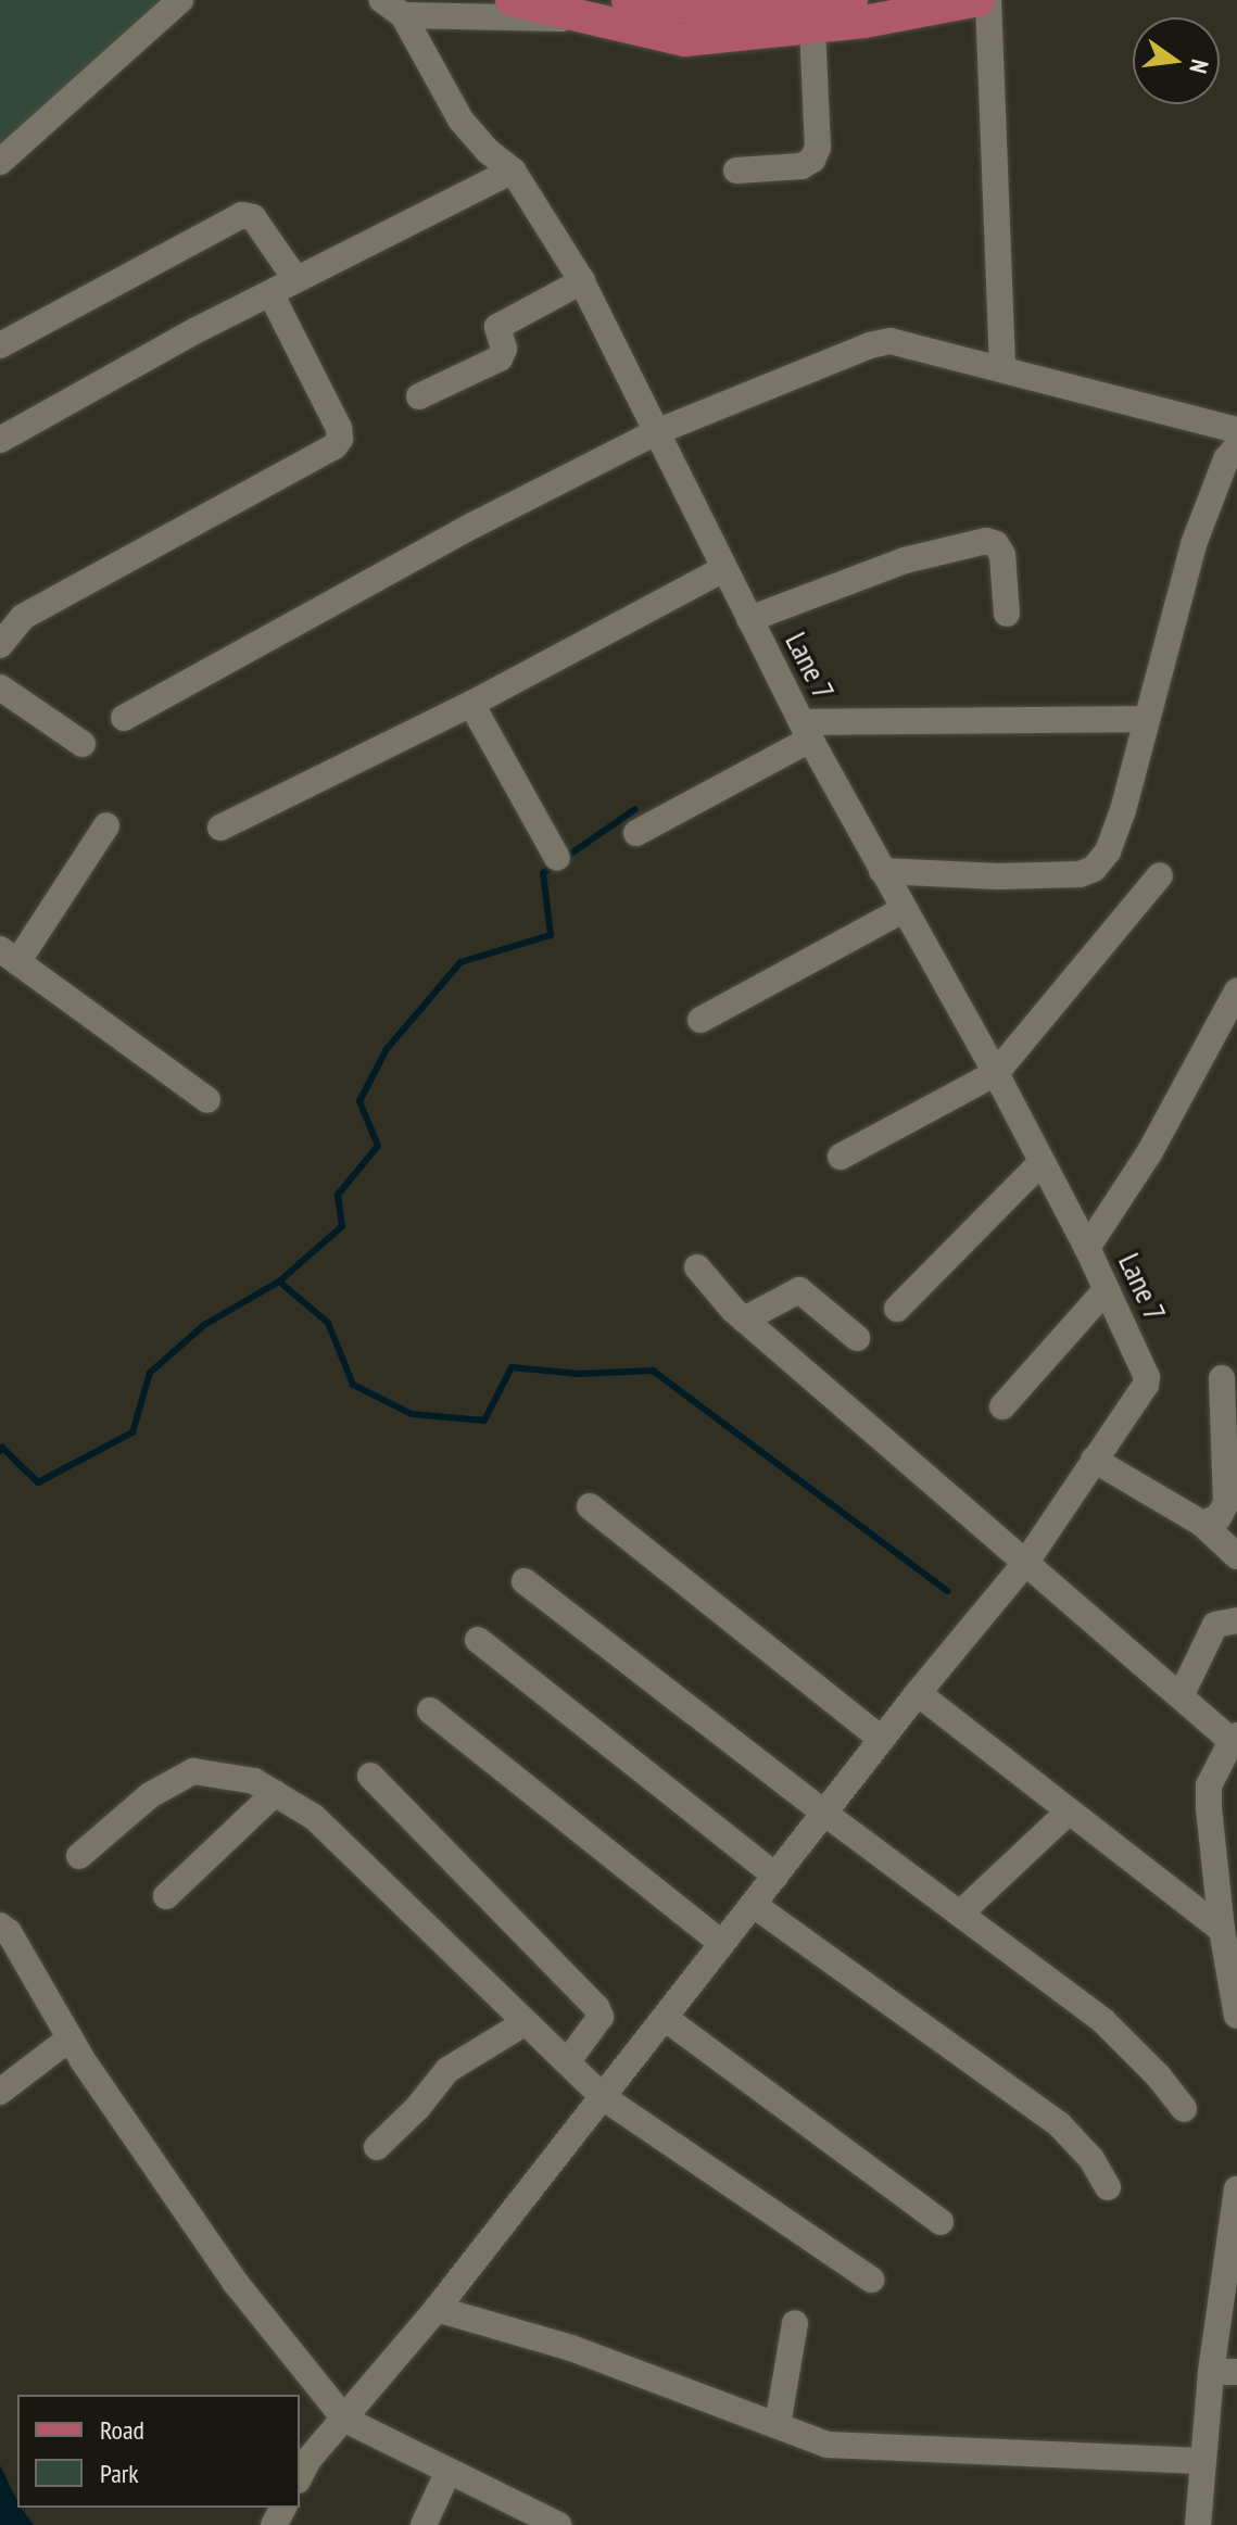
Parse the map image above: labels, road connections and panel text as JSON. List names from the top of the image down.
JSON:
{
  "streets": {
    "street": ["Lane 7"]
  },
  "legend": ["Road", "Park"],
  "north": "right"
}
